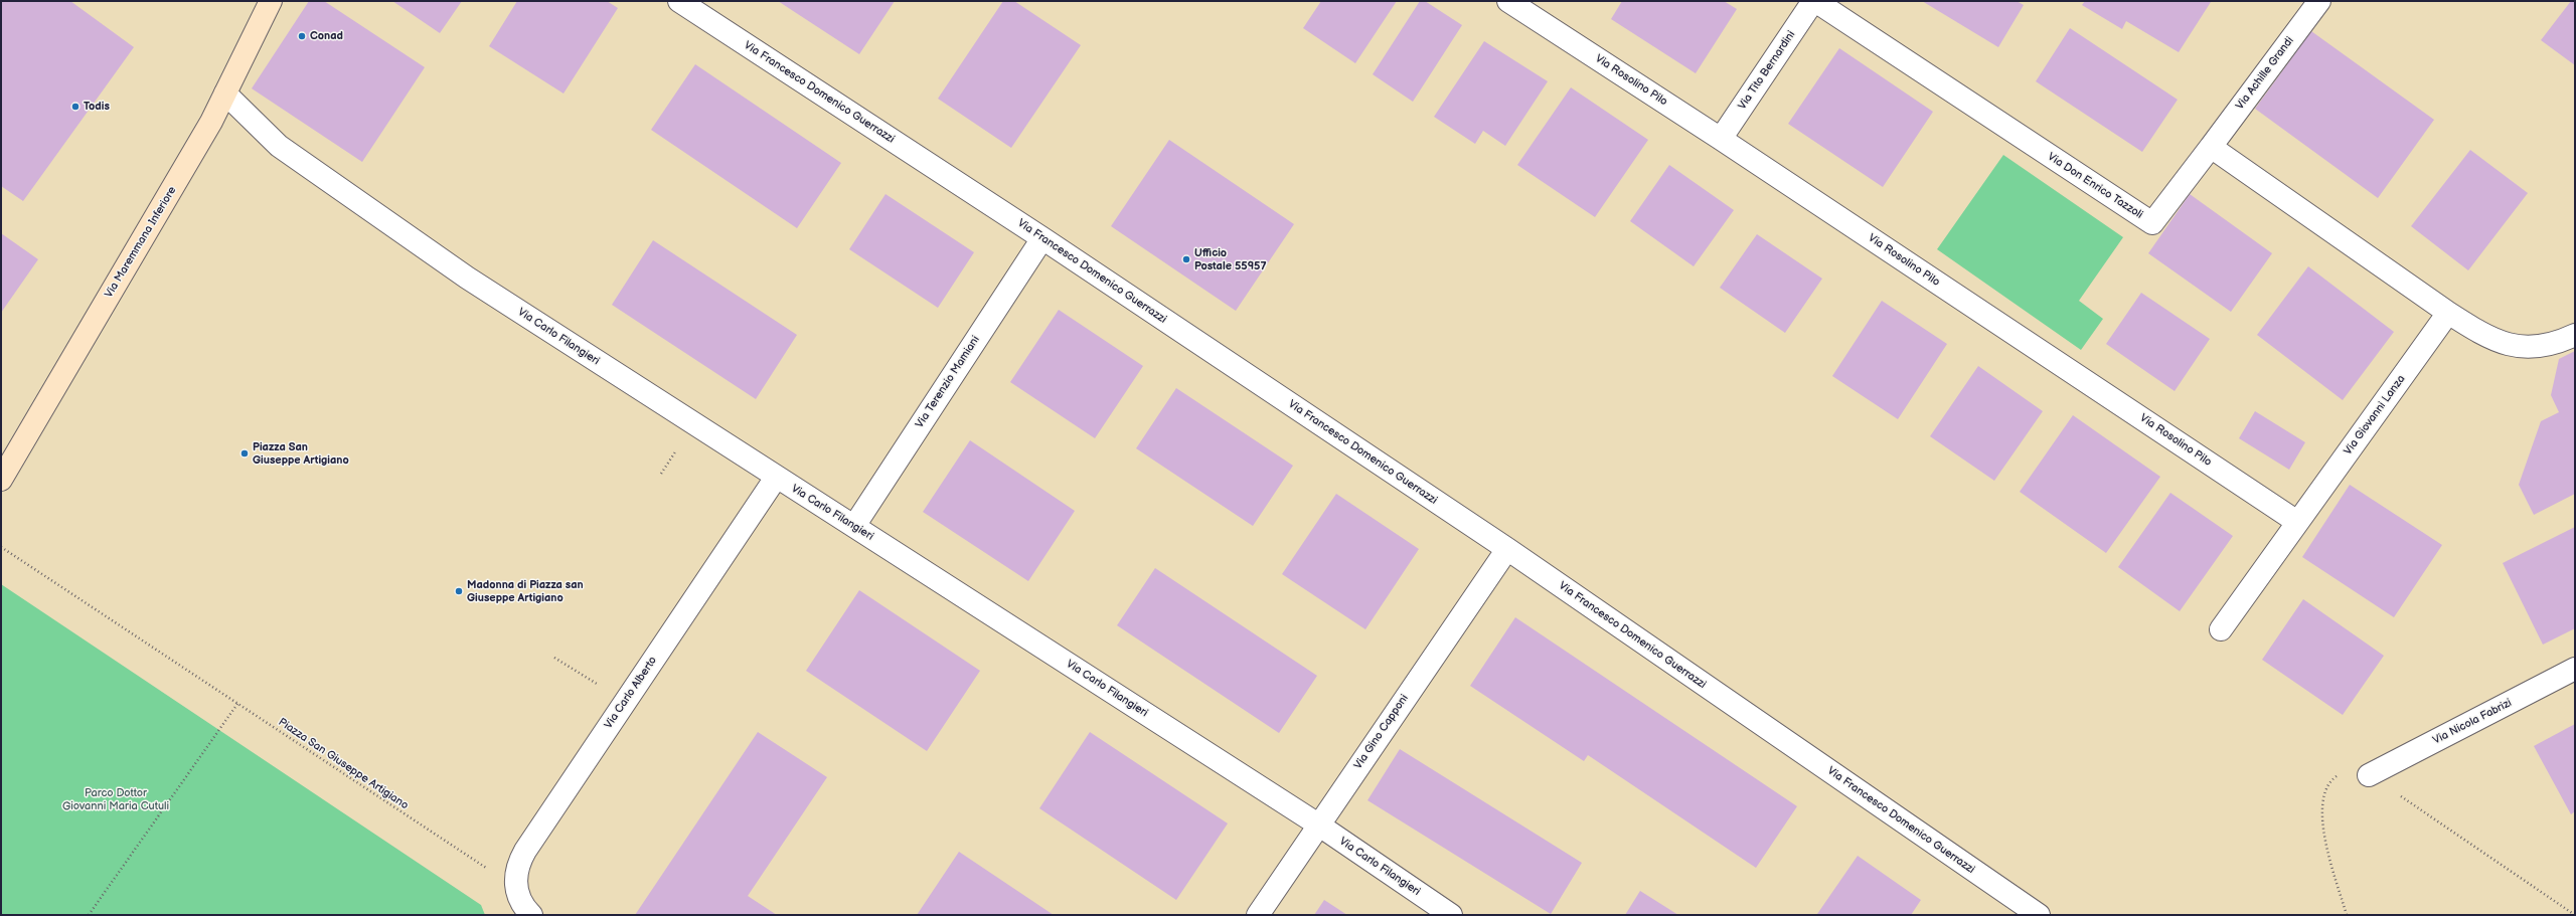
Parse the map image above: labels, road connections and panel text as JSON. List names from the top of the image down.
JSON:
{
  "streets": {
    "main road": ["Via Maremmana Inferiore"],
    "street": [
      "Via Tito Bernardini",
      "Via Achille Grandi",
      "Via Rosolino Pilo",
      "Via Francesco Domenico Guerrazzi",
      "Via Don Enrico Tazzoli",
      "Via Carlo Filangieri",
      "Via Terenzio Mamiani",
      "Via Giovanni Lanza",
      "Via Carlo Alberto",
      "Via Nicola Fabrizi",
      "Via Gino Capponi"
    ],
    "path": ["Piazza San Giuseppe Artigiano"]
  },
  "crossings": [
    ["Via Tito Bernardini", "Via Rosolino Pilo"],
    ["Via Tito Bernardini", "Via Don Enrico Tazzoli"],
    ["Via Achille Grandi", "Via Don Enrico Tazzoli"],
    ["Via Rosolino Pilo", "Via Giovanni Lanza"],
    ["Via Francesco Domenico Guerrazzi", "Via Terenzio Mamiani"],
    ["Via Francesco Domenico Guerrazzi", "Via Gino Capponi"],
    ["Via Maremmana Inferiore", "Via Carlo Filangieri"],
    ["Via Carlo Filangieri", "Via Terenzio Mamiani"],
    ["Via Carlo Filangieri", "Via Carlo Alberto"],
    ["Via Carlo Filangieri", "Via Gino Capponi"],
    ["Via Carlo Alberto", "Piazza San Giuseppe Artigiano"]
  ],
  "parks": ["Parco Dottor Giovanni Maria Cutuli"],
  "places": [
    "Conad",
    "Todis",
    "Ufficio Postale 55957",
    "Piazza San Giuseppe Artigiano",
    "Madonna di Piazza san Giuseppe Artigiano"
  ]
}
